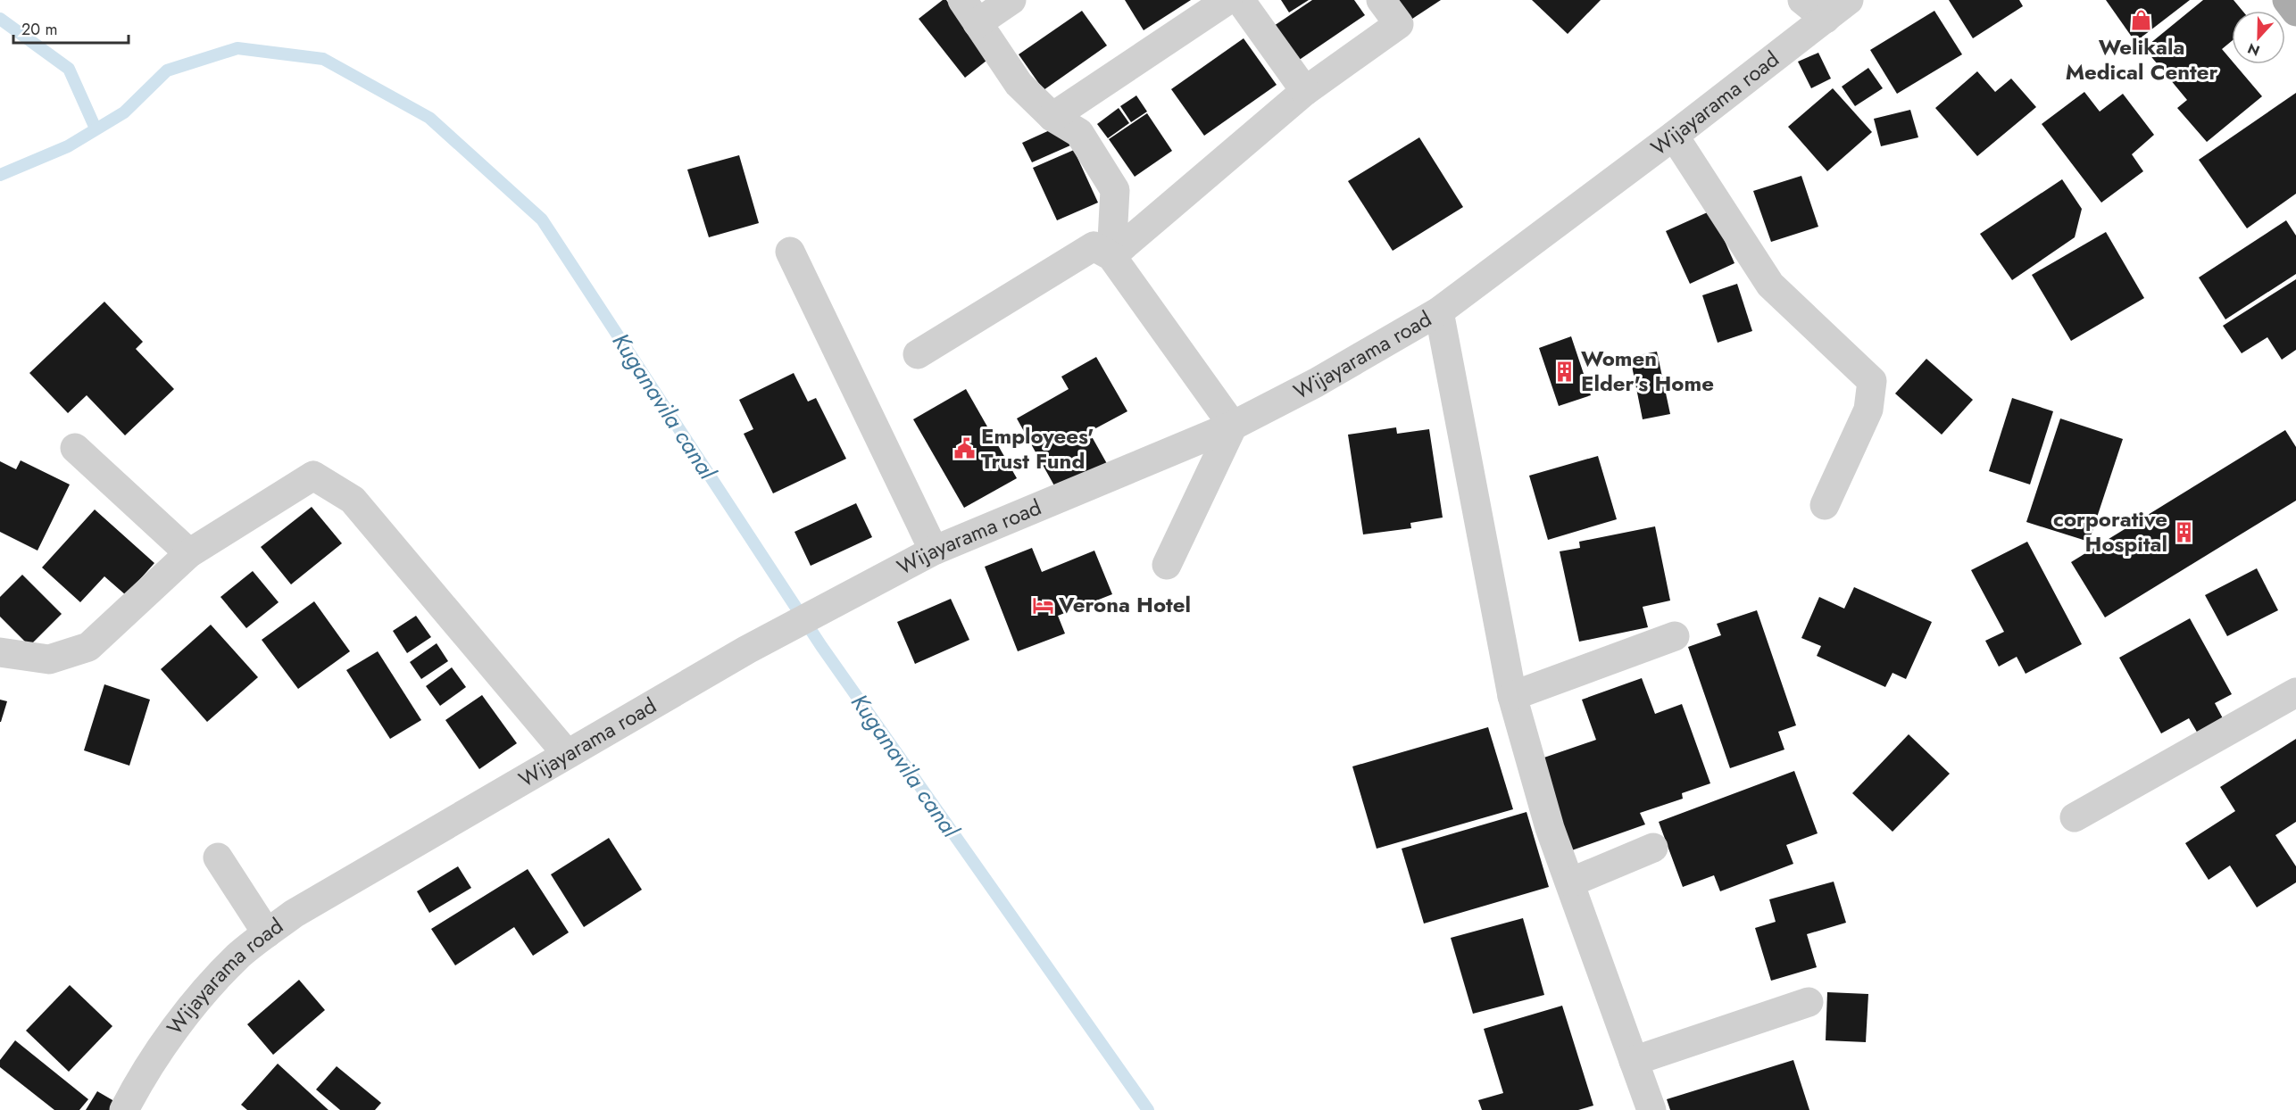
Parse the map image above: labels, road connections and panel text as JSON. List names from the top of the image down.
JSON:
{
  "streets": {
    "street": ["Wijayarama road"]
  },
  "water": ["Kuganavila canal"],
  "places": {
    "shop": ["Welikala Medical Center"],
    "building": ["Women Elder's Home", "corporative Hospital"],
    "public building": ["Employees' Trust Fund"],
    "hotel": ["Verona Hotel"]
  },
  "scale_bar": "20 m",
  "north": "bottom"
}
